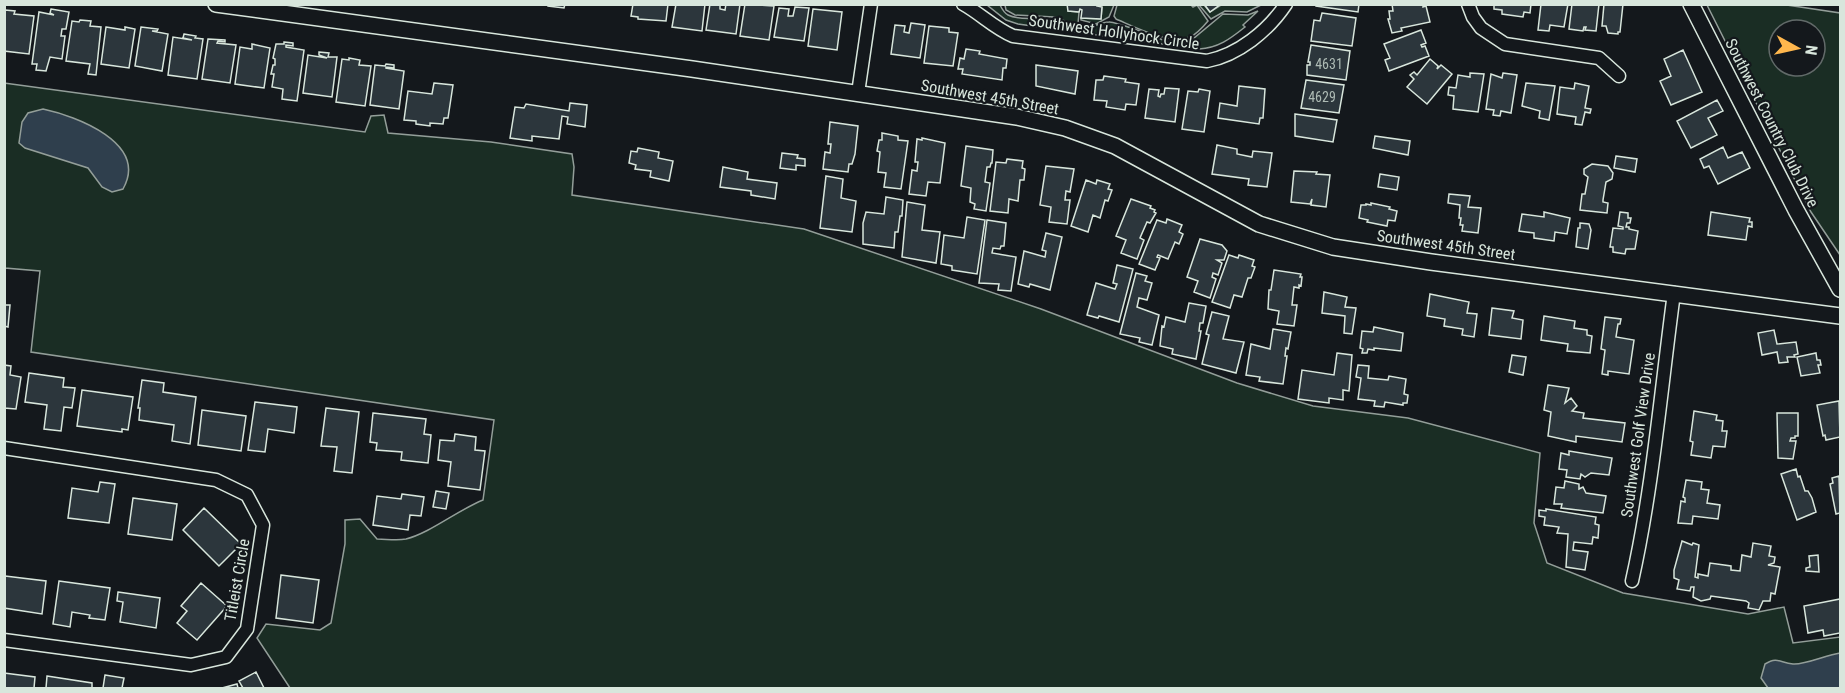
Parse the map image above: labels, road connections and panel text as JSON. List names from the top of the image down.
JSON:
{
  "streets": {
    "street": [
      "Southwest Hollyhock Circle",
      "Southwest 45th Street",
      "Southwest Country Club Drive",
      "Southwest Golf View Drive",
      "Titleist Circle"
    ]
  },
  "crossings": [
    ["Southwest 45th Street", "Southwest Golf View Drive"]
  ],
  "house_numbers": ["4631", "4629"],
  "north": "right"
}
